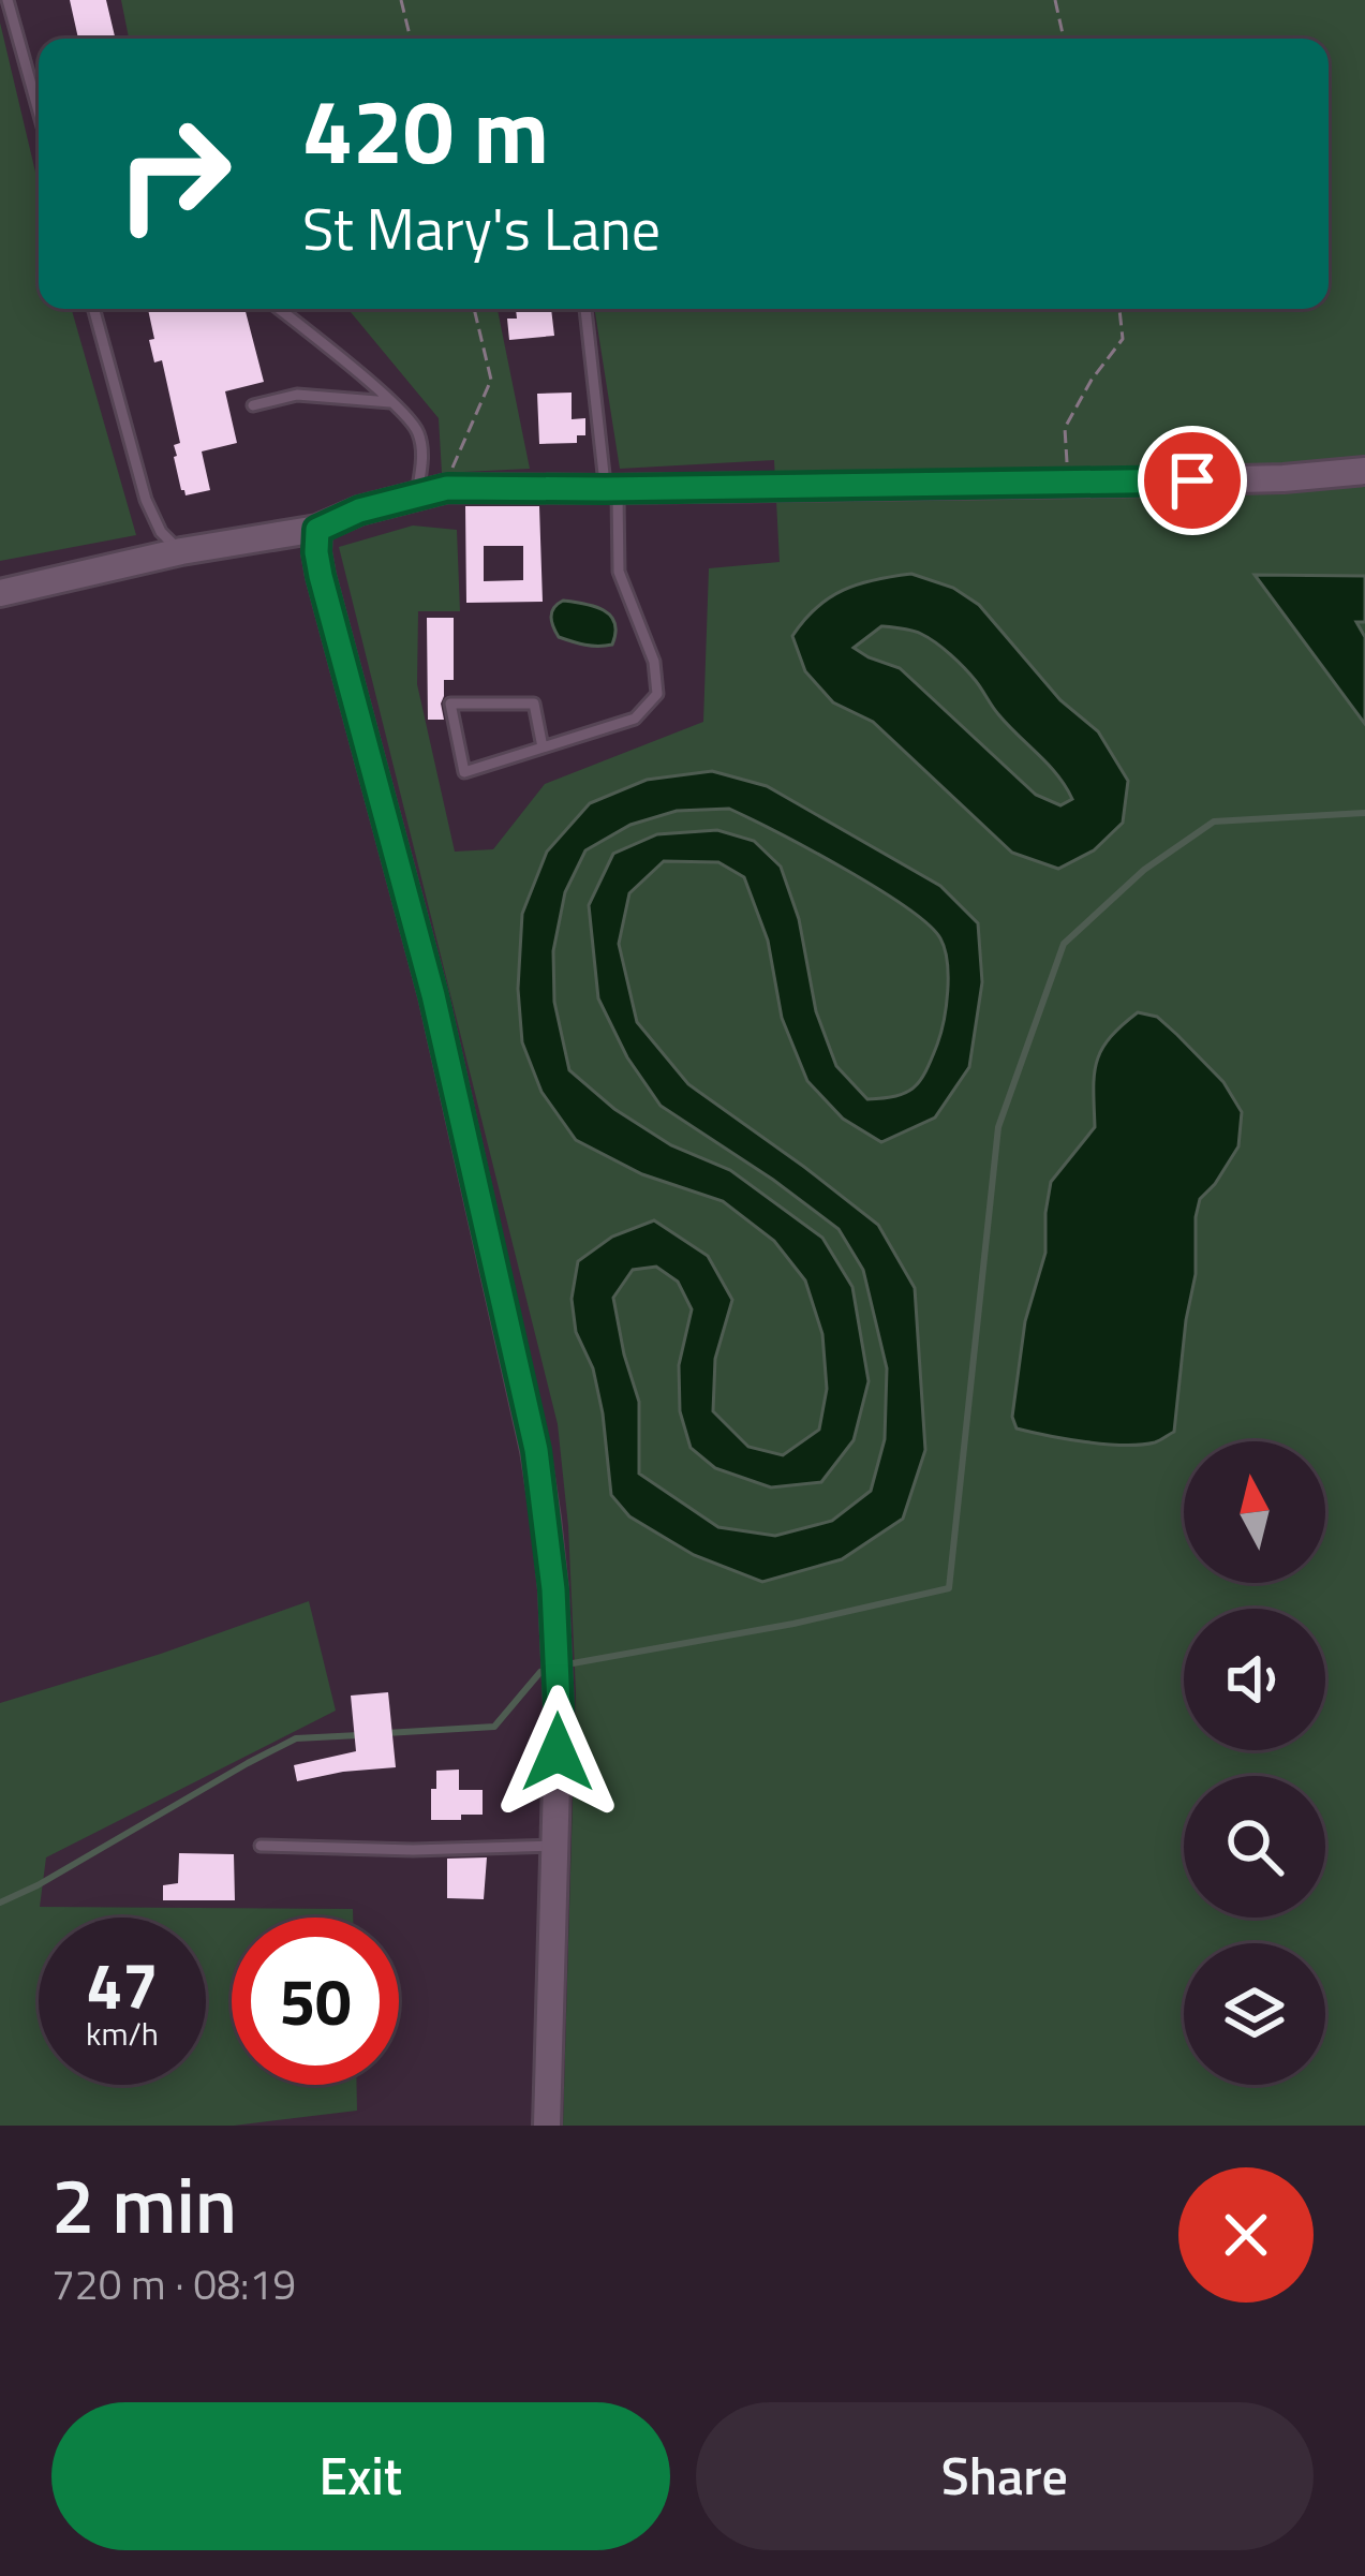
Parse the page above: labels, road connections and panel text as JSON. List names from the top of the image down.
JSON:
{
  "north": "top",
  "page": {
    "turn": ["420 m", "St Mary's Lane"],
    "speed": "47 km/h",
    "limit": "50",
    "heading": ["2 min", "720 m · 08:19"],
    "buttons": ["Exit", "Share"]
  }
}
